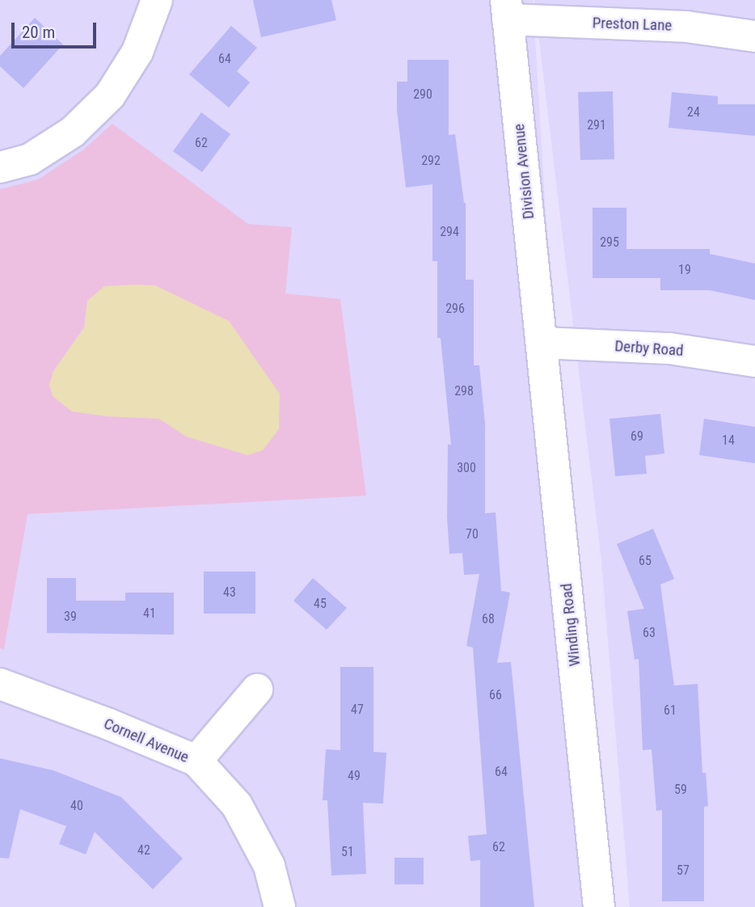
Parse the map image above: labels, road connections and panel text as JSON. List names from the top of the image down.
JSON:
{
  "streets": {
    "street": [
      "Preston Lane",
      "Division Avenue",
      "Derby Road",
      "Winding Road",
      "Cornell Avenue"
    ]
  },
  "crossings": [
    ["Preston Lane", "Division Avenue"],
    ["Division Avenue", "Derby Road"],
    ["Division Avenue", "Winding Road"],
    ["Derby Road", "Winding Road"]
  ],
  "house_numbers": [
    "64",
    "290",
    "24",
    "291",
    "62",
    "292",
    "294",
    "295",
    "19",
    "296",
    "298",
    "69",
    "14",
    "300",
    "70",
    "65",
    "43",
    "45",
    "41",
    "39",
    "68",
    "63",
    "66",
    "47",
    "61",
    "64",
    "49",
    "59",
    "40",
    "62",
    "42",
    "51",
    "57"
  ],
  "scale_bar": "20 m"
}
